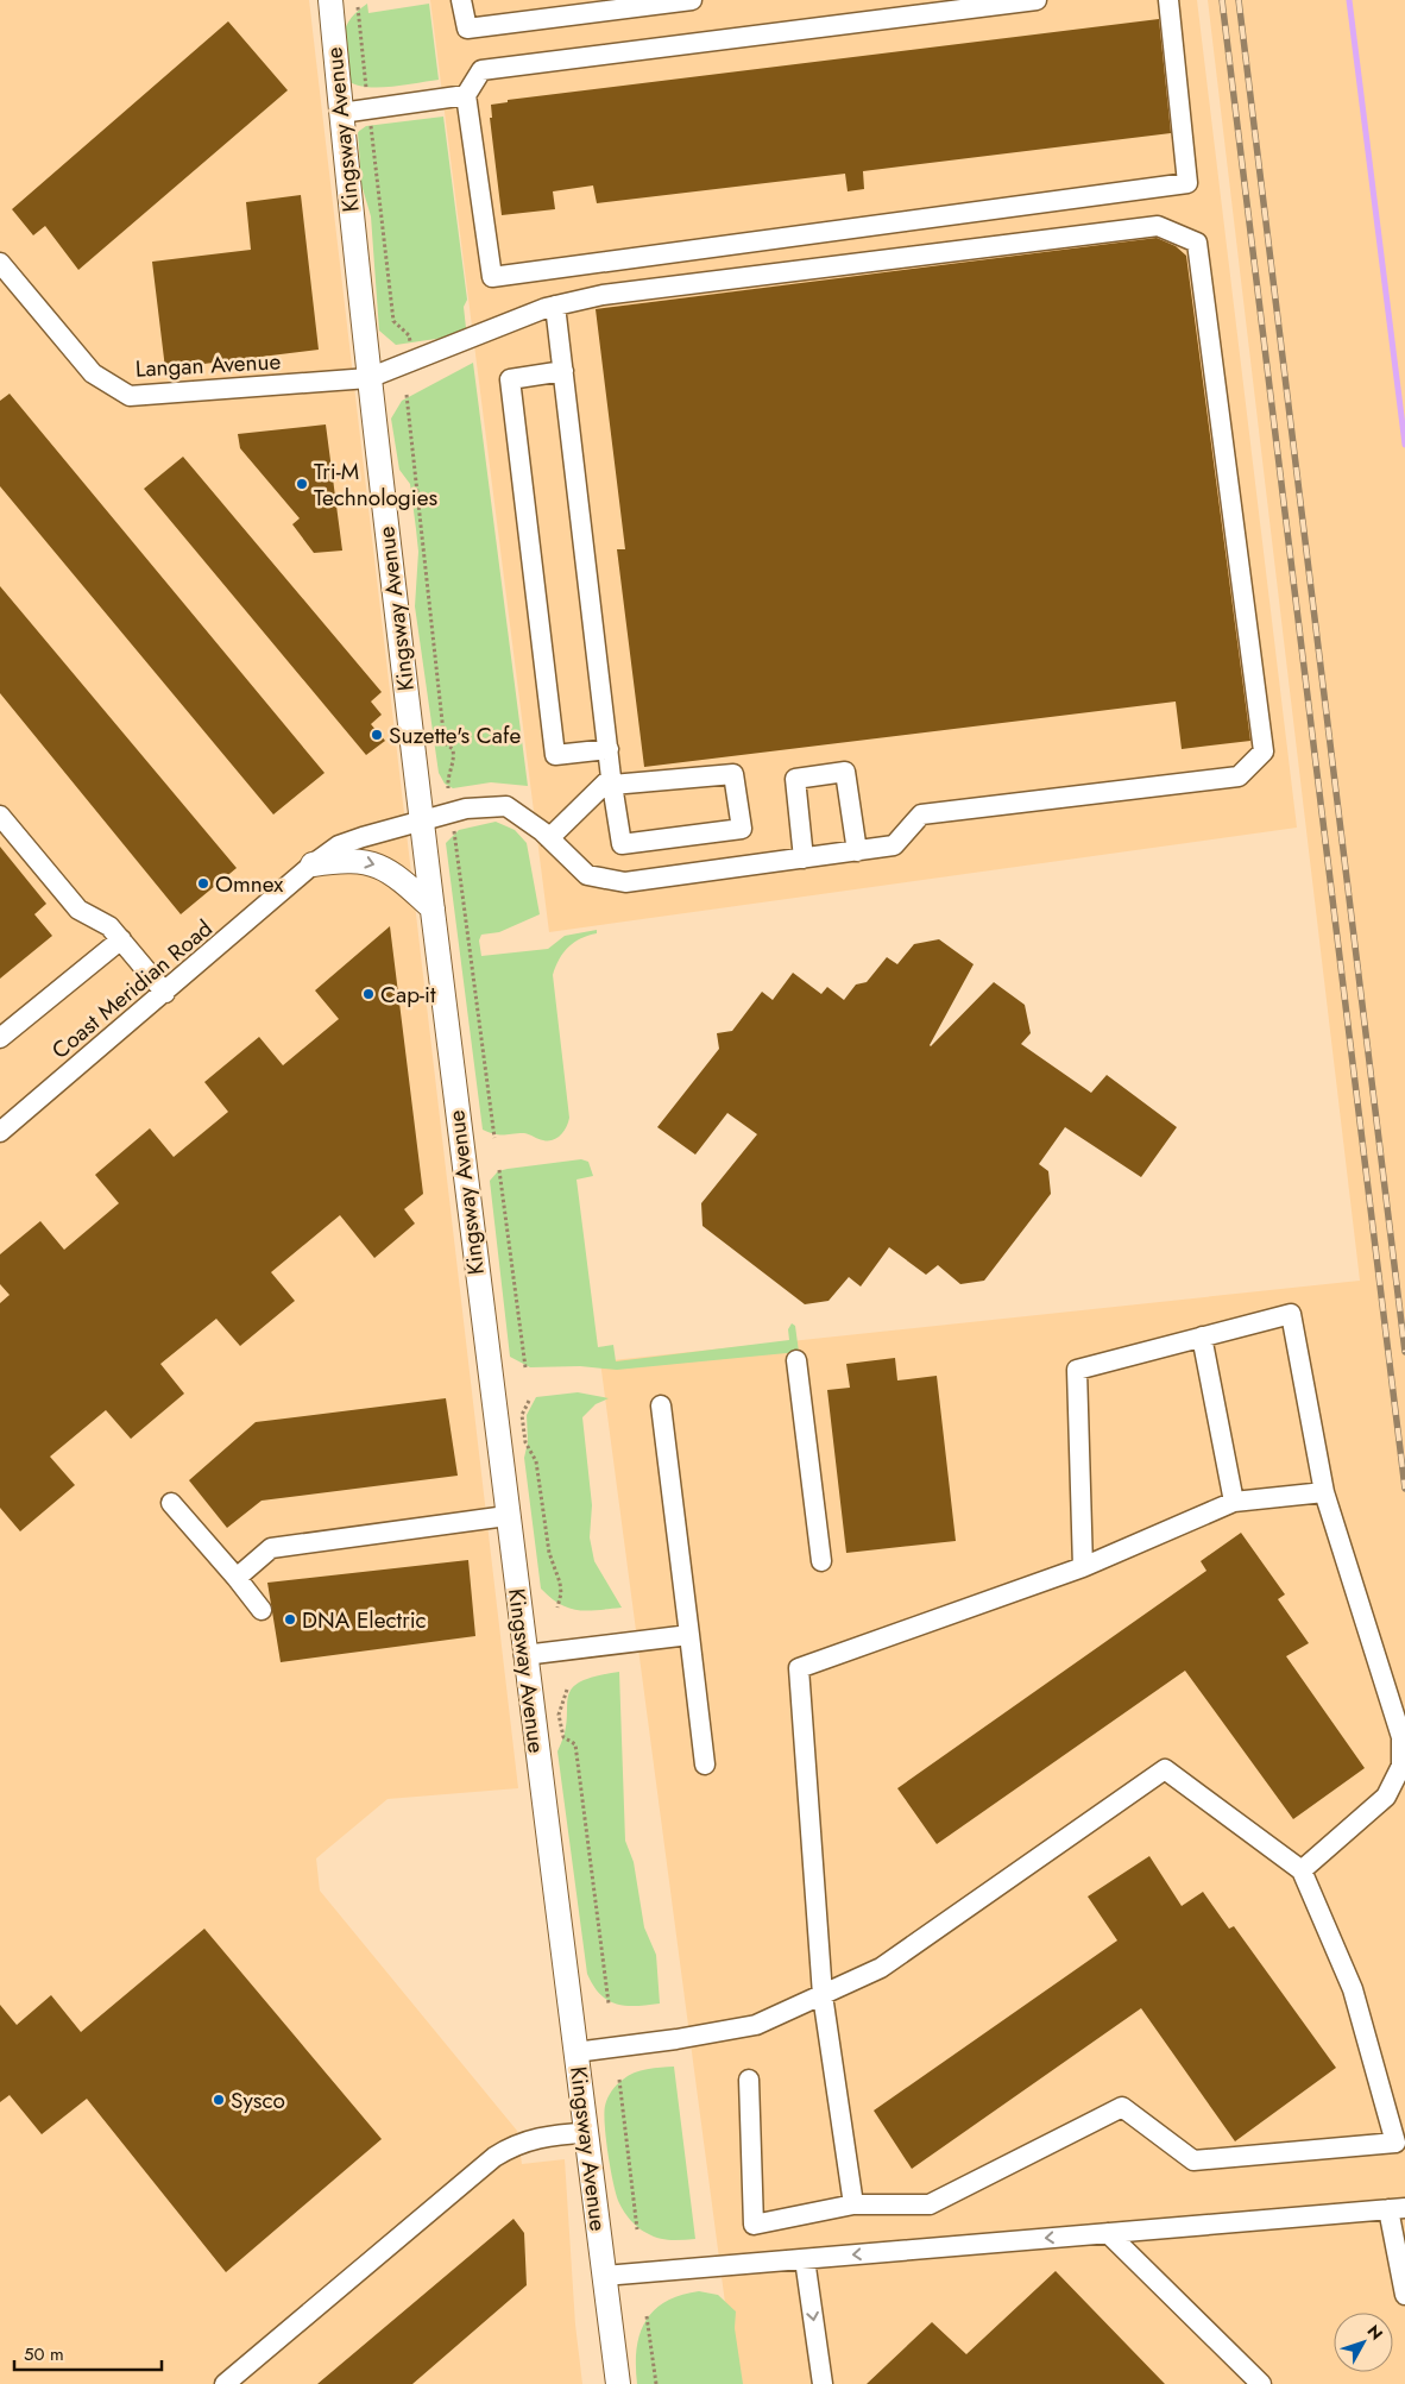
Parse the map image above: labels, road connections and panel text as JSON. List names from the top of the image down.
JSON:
{
  "streets": {
    "main road": ["Kingsway Avenue"],
    "street": ["Langan Avenue", "Coast Meridian Road"]
  },
  "crossings": [
    ["Kingsway Avenue", "Langan Avenue"],
    ["Kingsway Avenue", "Coast Meridian Road"],
    ["Langan Avenue", "Coast Meridian Road"]
  ],
  "places": [
    "Tri-M Technologies",
    "Suzette's Cafe",
    "Omnex",
    "Cap-it",
    "DNA Electric",
    "Sysco"
  ],
  "scale_bar": "50 m",
  "north": "top right"
}
